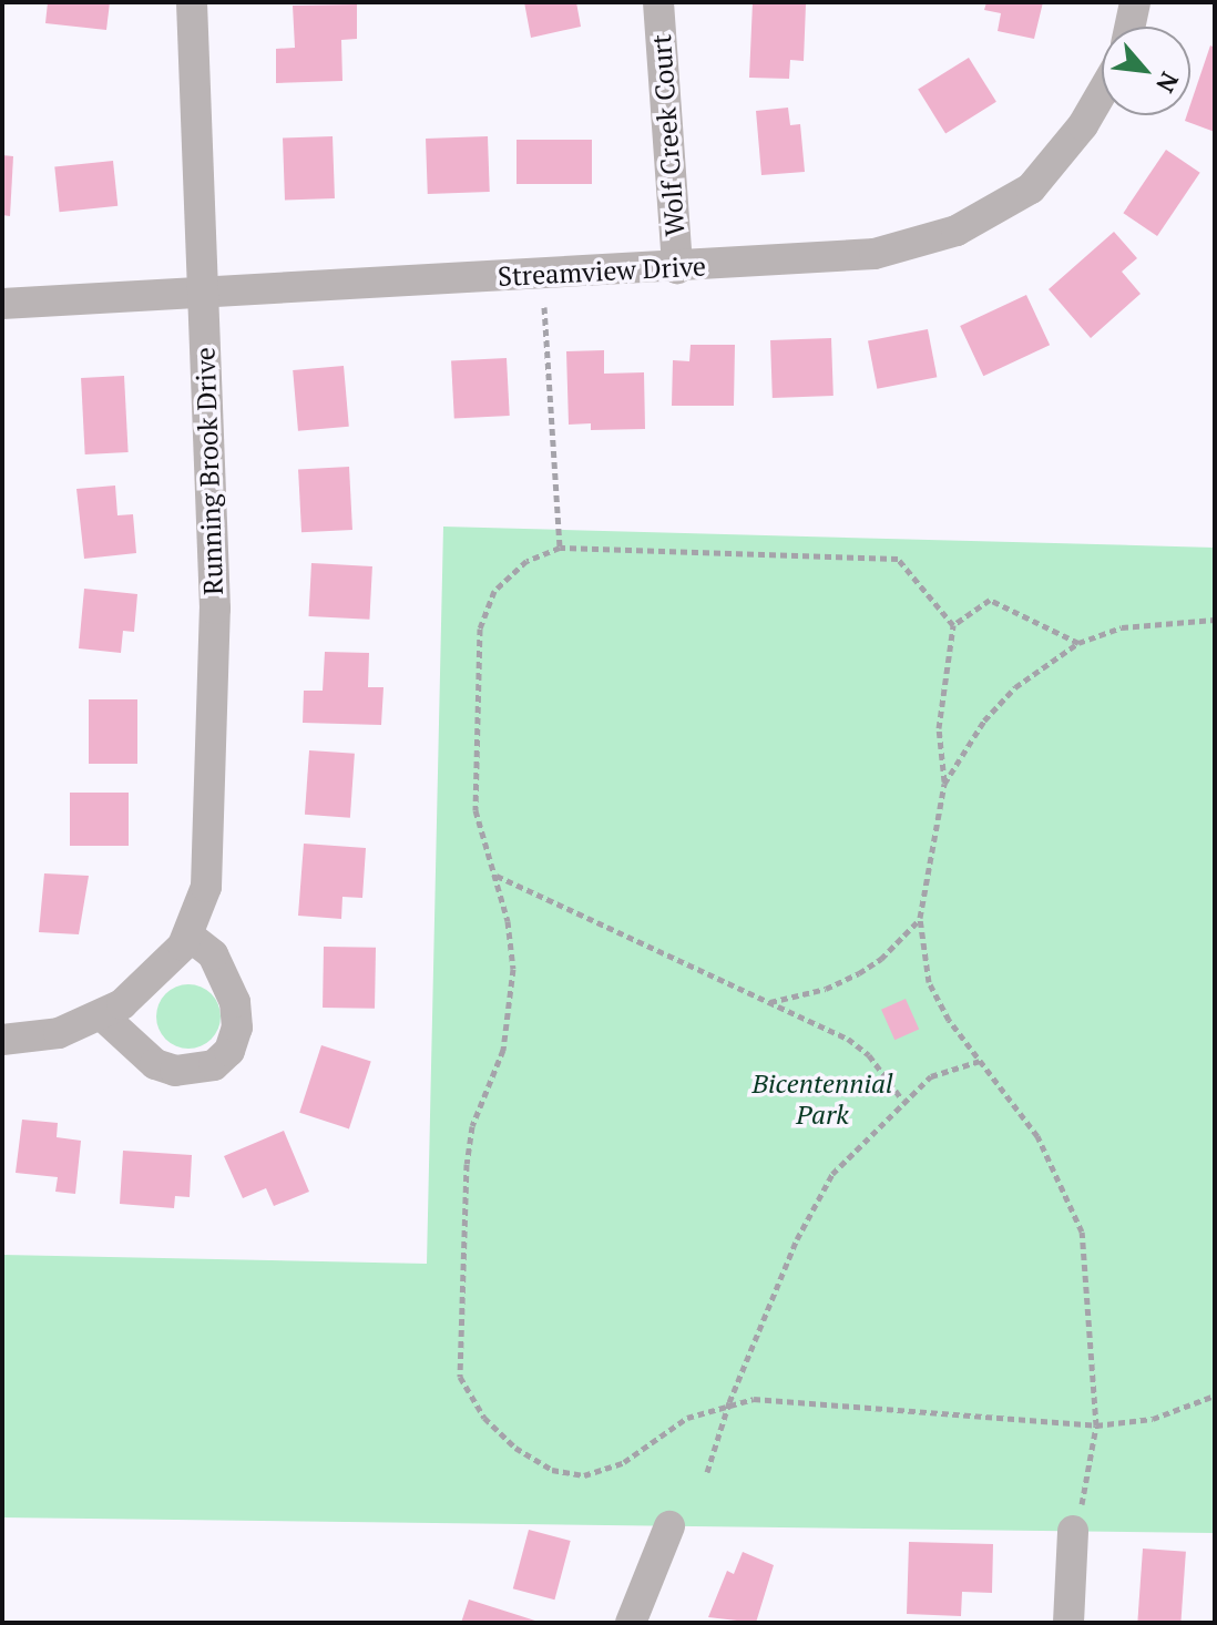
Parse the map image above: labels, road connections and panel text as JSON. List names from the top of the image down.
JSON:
{
  "streets": {
    "street": ["Wolf Creek Court", "Streamview Drive", "Running Brook Drive"]
  },
  "crossings": [
    ["Wolf Creek Court", "Streamview Drive"],
    ["Streamview Drive", "Running Brook Drive"]
  ],
  "parks": ["Bicentennial Park"],
  "north": "bottom right"
}
